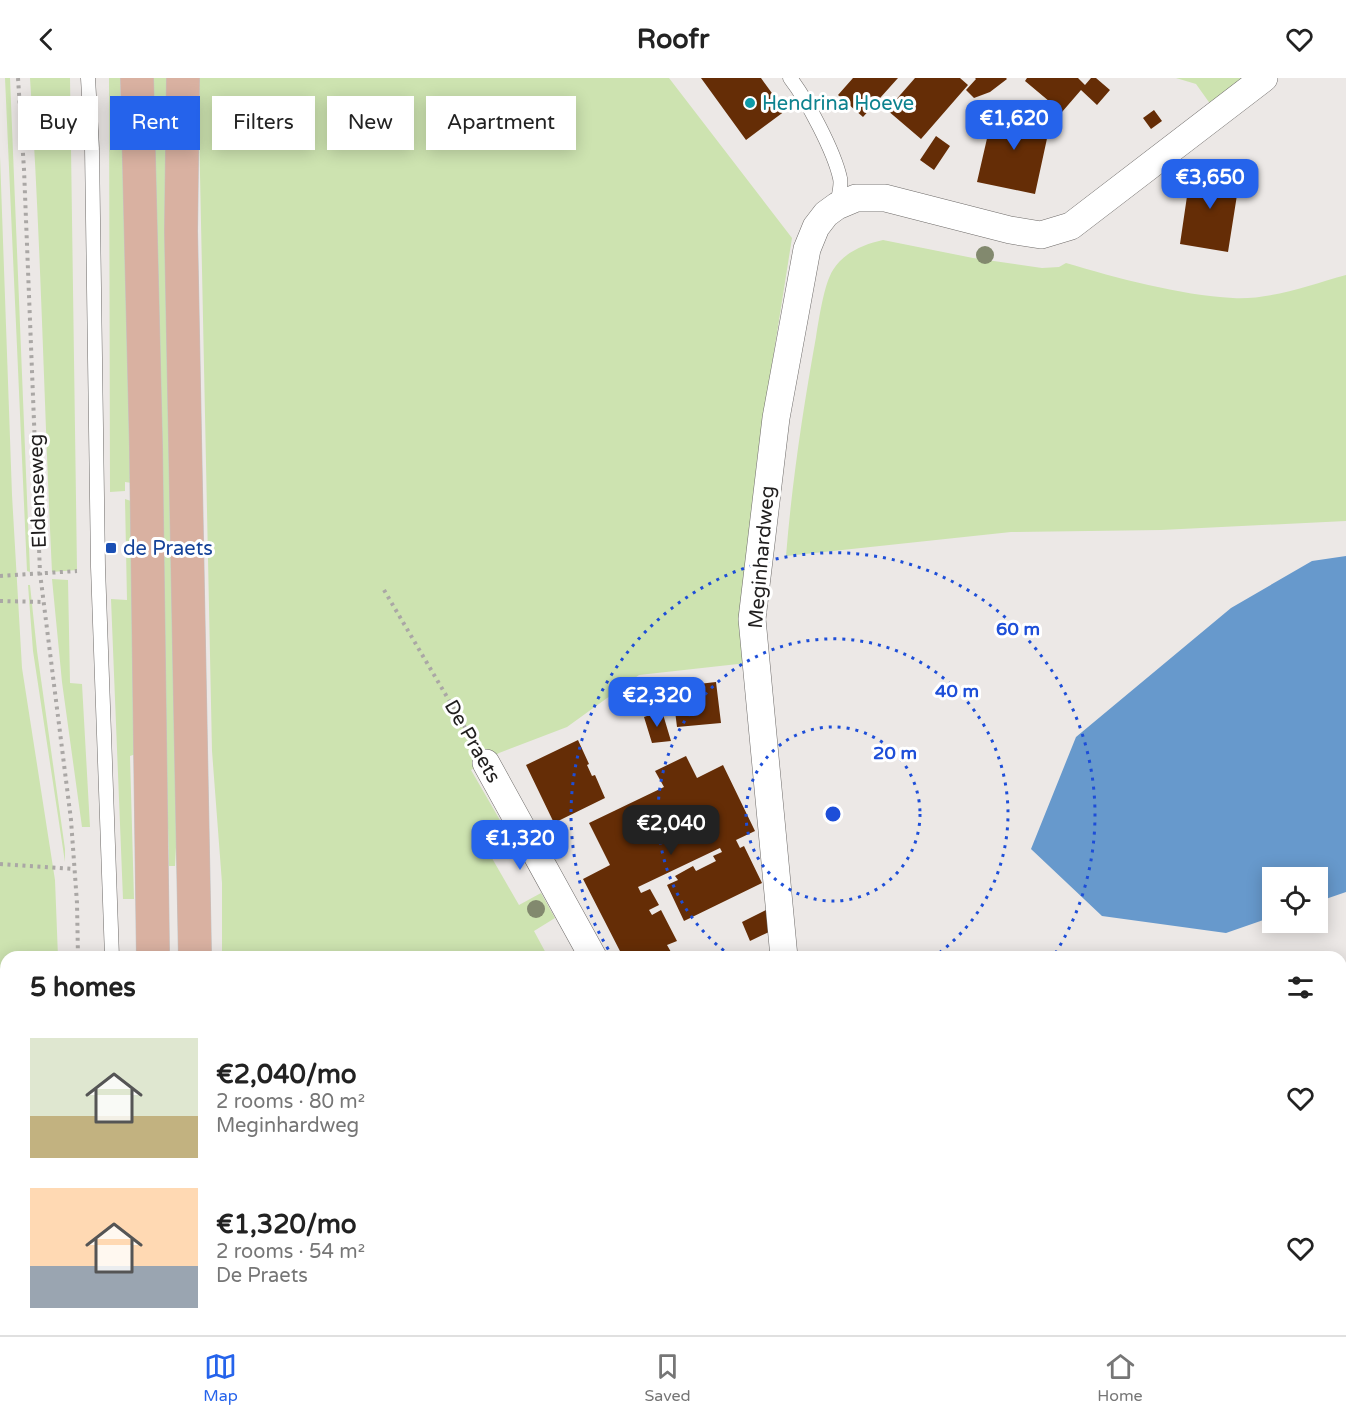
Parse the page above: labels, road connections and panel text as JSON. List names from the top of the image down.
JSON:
{
  "streets": {
    "street": ["Meginhardweg", "De Praets"],
    "path": ["Eldenseweg"]
  },
  "places": {
    "other": ["Hendrina Hoeve"],
    "transit": ["de Praets"]
  },
  "page": {
    "header": "Roofr",
    "chip": [
      "Buy",
      "Rent",
      "Filters",
      "New",
      "Apartment"
    ],
    "price": [
      "€1,620",
      "€3,650",
      "€2,320",
      "€2,040",
      "€1,320"
    ],
    "heading": "5 homes",
    "list": [
      {
        "name": "€2,040/mo",
        "note": "2 rooms · 80 m² · Meginhardweg"
      },
      {
        "name": "€1,320/mo",
        "note": "2 rooms · 54 m² · De Praets"
      }
    ],
    "tabs": ["Map", "Saved", "Home"]
  },
  "rings": ["60 m", "40 m", "20 m"]
}
